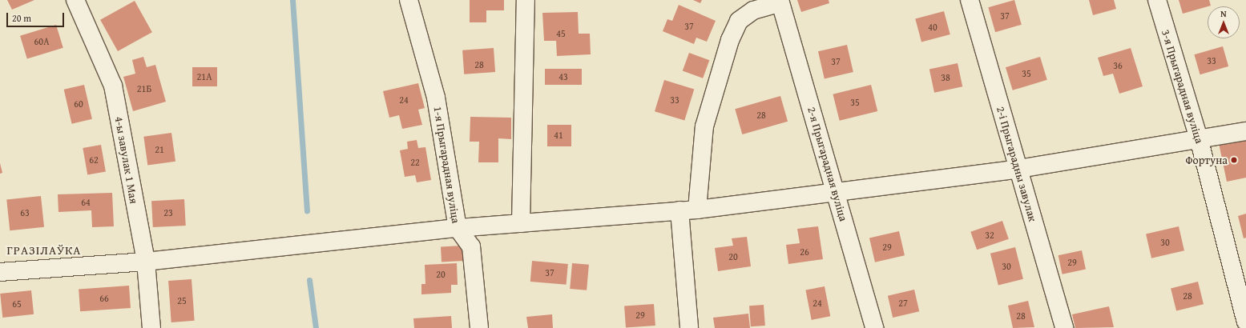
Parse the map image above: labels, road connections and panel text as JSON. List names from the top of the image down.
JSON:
{
  "streets": {
    "street": [
      "3-я Прыгарадная вуліца",
      "4-ы завулак 1 Мая",
      "2-я Прыгарадная вуліца",
      "2-і Прыгарадны завулак",
      "1-я Прыгарадная вуліца"
    ]
  },
  "districts": ["ГРАЗІЛАЎКА"],
  "places": ["Фортуна"],
  "house_numbers": [
    "37",
    "37",
    "40",
    "45",
    "60А",
    "33",
    "37",
    "28",
    "36",
    "35",
    "21А",
    "43",
    "38",
    "21Б",
    "24",
    "33",
    "35",
    "60",
    "28",
    "41",
    "21",
    "62",
    "22",
    "64",
    "63",
    "23",
    "32",
    "30",
    "29",
    "26",
    "20",
    "29",
    "30",
    "37",
    "20",
    "28",
    "66",
    "25",
    "24",
    "27",
    "65",
    "29",
    "28"
  ],
  "scale_bar": "20 m",
  "north": "top"
}
